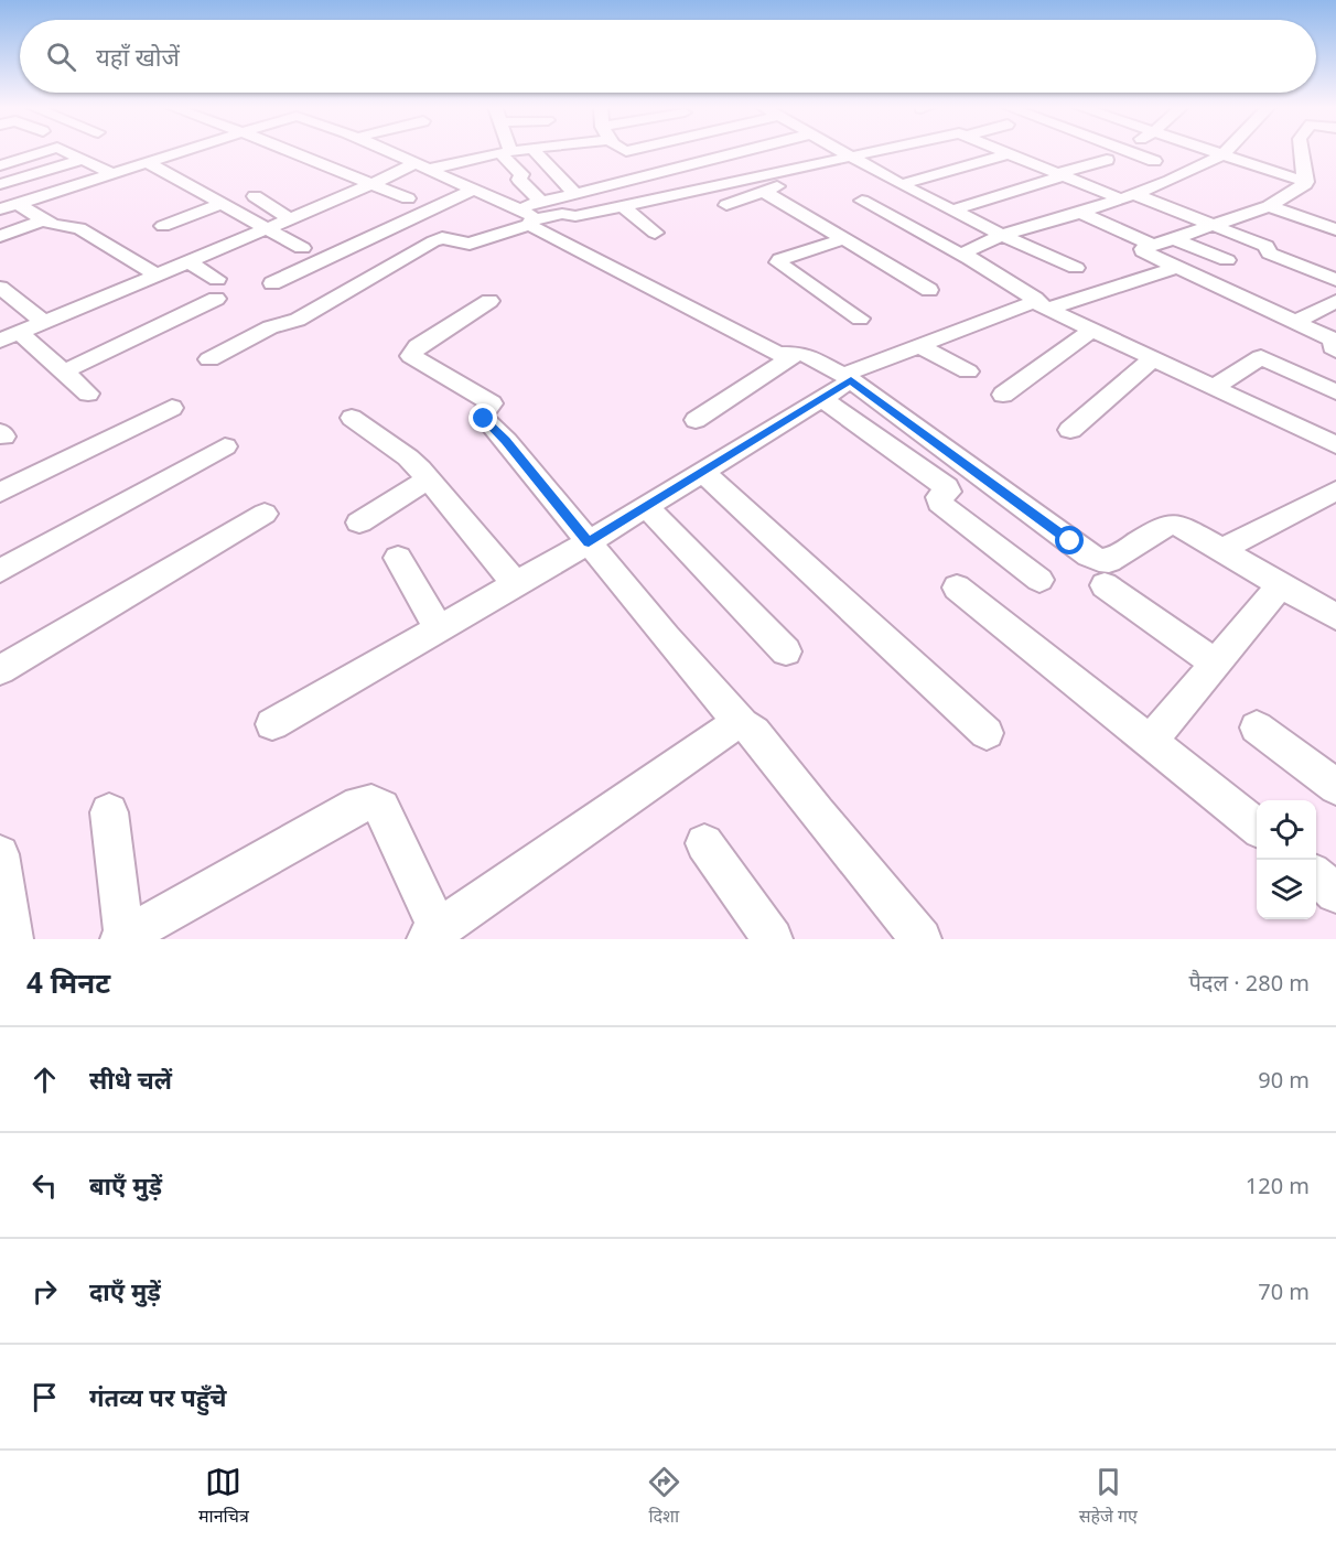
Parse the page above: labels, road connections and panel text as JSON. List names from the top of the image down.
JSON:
{
  "page": {
    "search": "यहाँ खोजें",
    "heading": ["4 मिनट", "पैदल · 280 m"],
    "list": [
      ["सीधे चलें", "90 m"],
      ["बाएँ मुड़ें", "120 m"],
      ["दाएँ मुड़ें", "70 m"],
      "गंतव्य पर पहुँचे"
    ],
    "nav": ["मानचित्र", "दिशा", "सहेजे गए"]
  }
}
